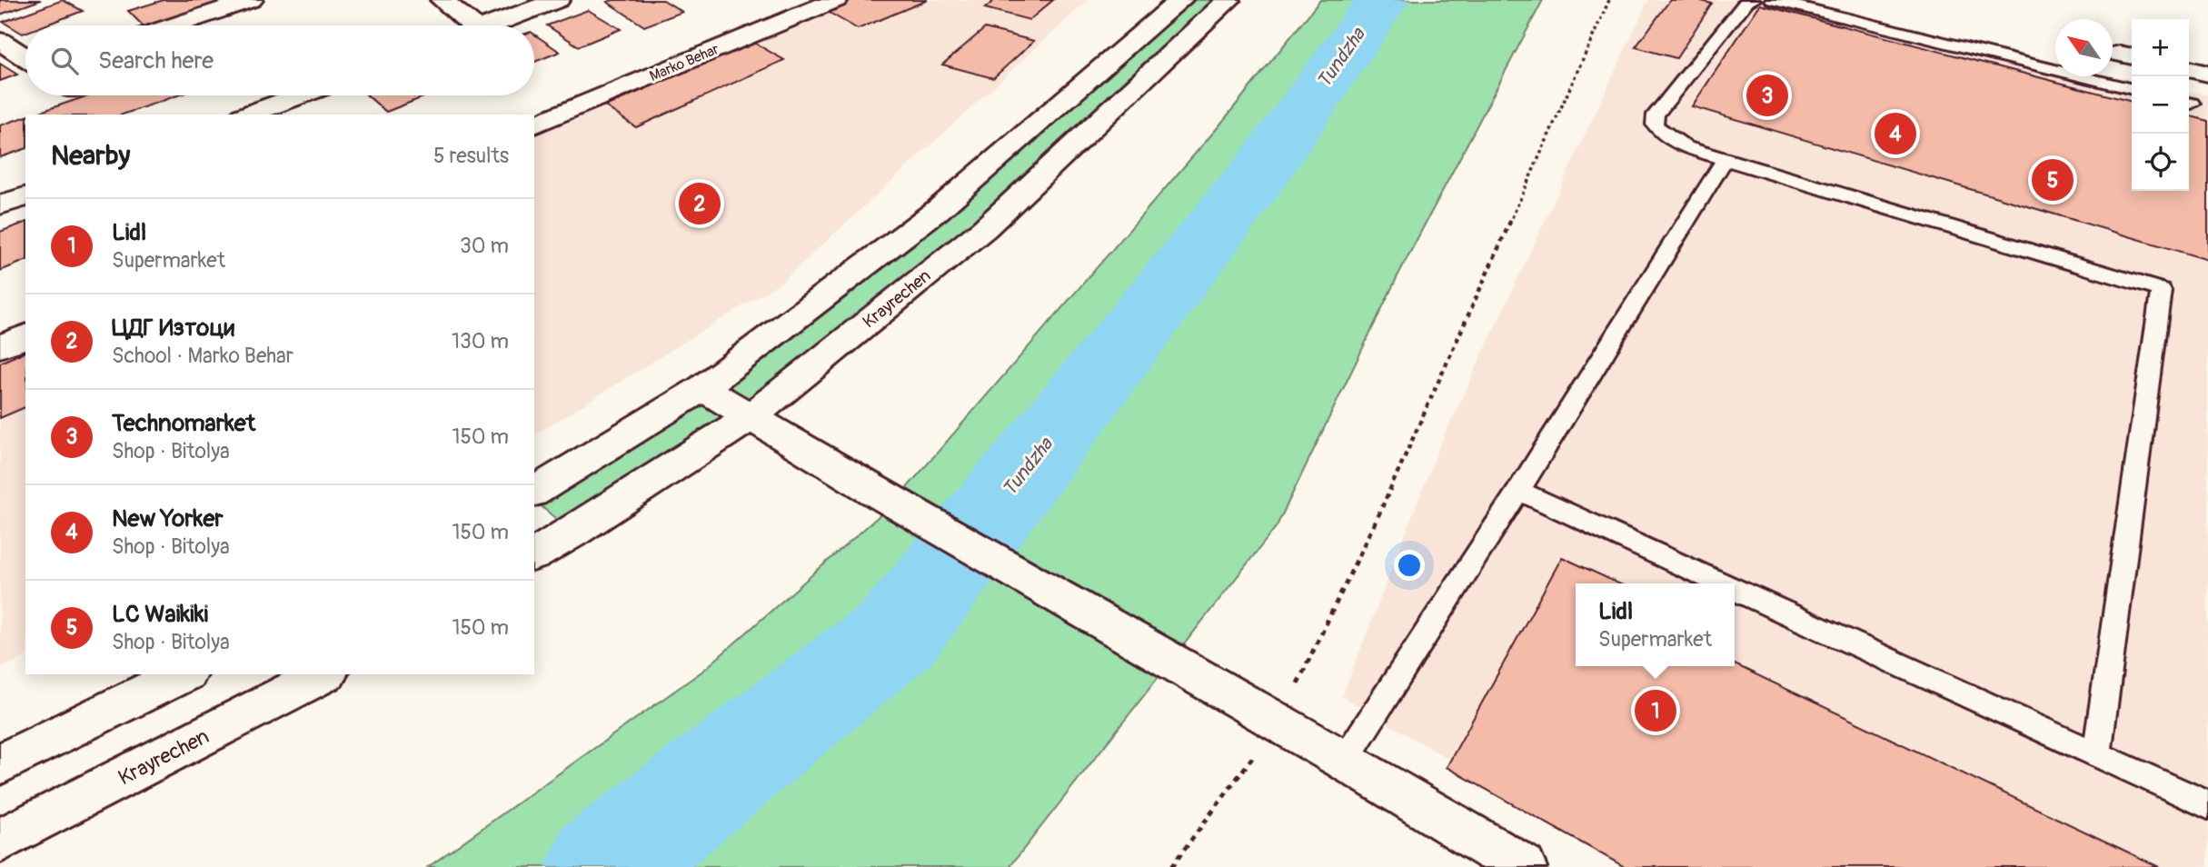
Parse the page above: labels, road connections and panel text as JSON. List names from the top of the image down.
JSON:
{
  "streets": {
    "street": ["Marko Behar", "Krayrechen"]
  },
  "water": ["Tundzha"],
  "north": "top left",
  "page": {
    "map_buttons": ["+", "−"],
    "search": "Search here",
    "pins": [
      "3",
      "4",
      "5",
      "2",
      "1"
    ],
    "heading": ["Nearby", "5 results"],
    "list": [
      {
        "mark": "1",
        "name": "Lidl",
        "note": "Supermarket",
        "value": "30 m"
      },
      {
        "mark": "2",
        "name": "ЦДГ Изтоци",
        "note": "School · Marko Behar",
        "value": "130 m"
      },
      {
        "mark": "3",
        "name": "Technomarket",
        "note": "Shop · Bitolya",
        "value": "150 m"
      },
      {
        "mark": "4",
        "name": "New Yorker",
        "note": "Shop · Bitolya",
        "value": "150 m"
      },
      {
        "mark": "5",
        "name": "LC Waikiki",
        "note": "Shop · Bitolya",
        "value": "150 m"
      }
    ],
    "popup": ["Lidl", "Supermarket"]
  }
}
